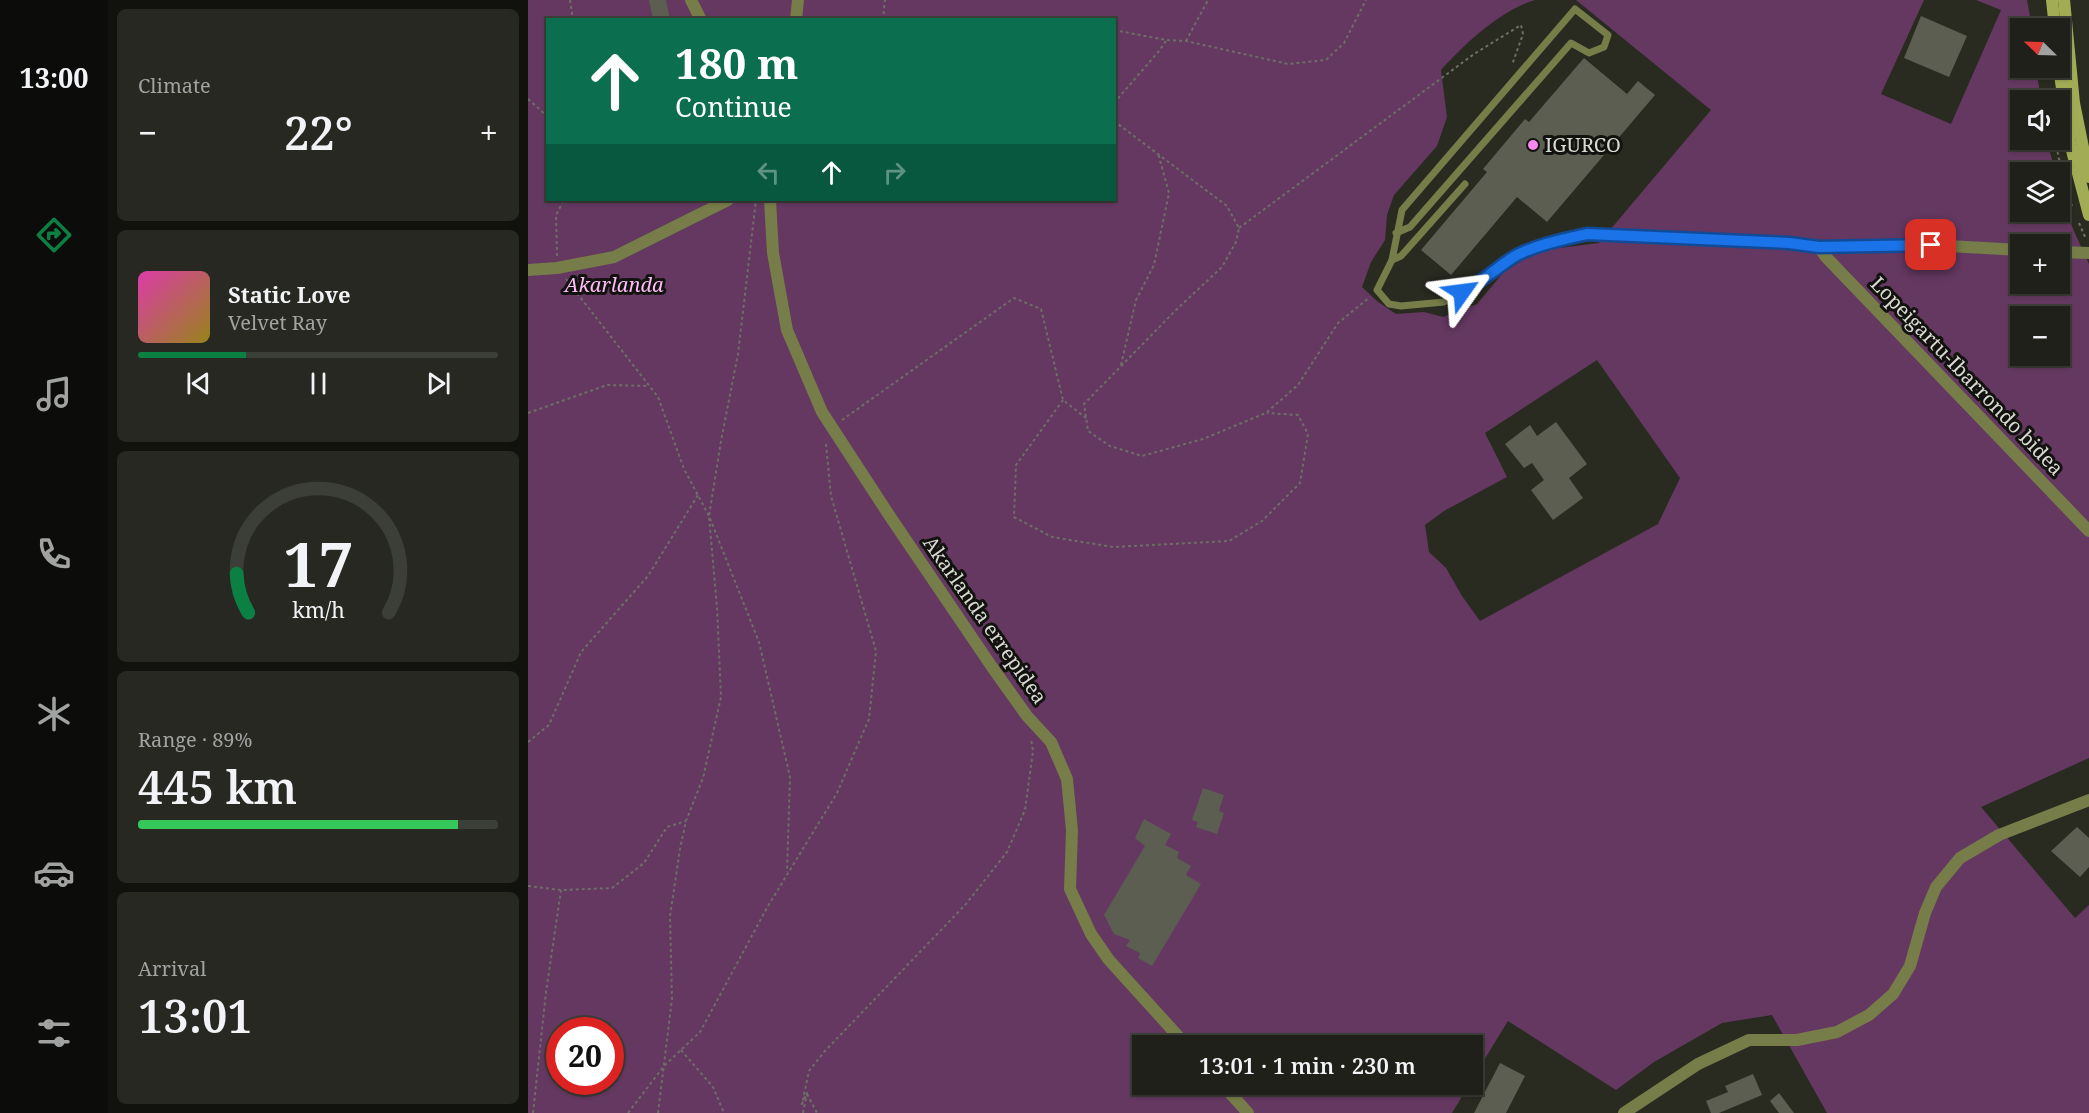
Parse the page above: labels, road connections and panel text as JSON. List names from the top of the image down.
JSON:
{
  "streets": {
    "street": ["Lopeigartu-Ibarrondo bidea", "Akarlanda errepidea"]
  },
  "parks": ["Akarlanda"],
  "places": ["IGURCO"],
  "north": "top left",
  "page": {
    "tabs": "13:00",
    "tile": [
      "Climate",
      ["Range · 89%", "445 km"],
      ["Arrival", "13:01"]
    ],
    "map_buttons": ["+", "−"],
    "turn": ["180 m", "Continue"],
    "heat": ["−", "22°", "+"],
    "song": ["Static Love", "Velvet Ray"],
    "limit": "20",
    "trip": "13:01 · 1 min · 230 m",
    "gauge": ["17", "km/h"]
  }
}
